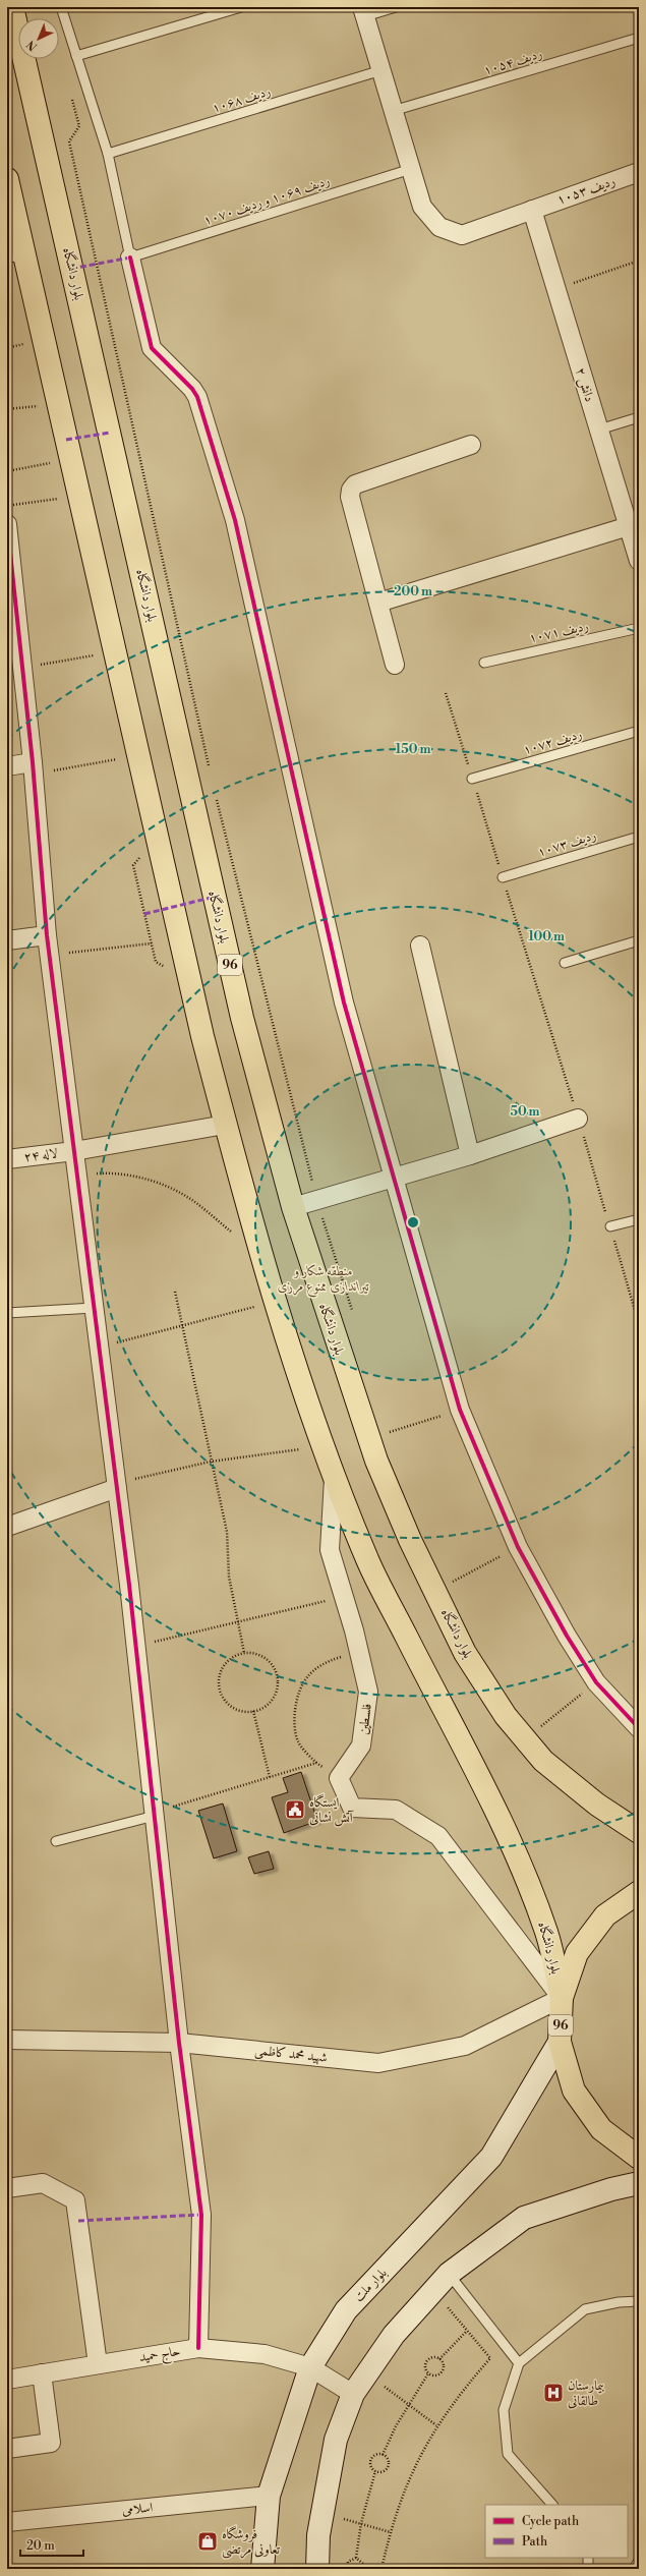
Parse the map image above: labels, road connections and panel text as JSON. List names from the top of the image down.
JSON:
{
  "streets": {
    "main road": ["بلوار دانشگاه", "96"],
    "street": [
      "ردیف ۱۰۵۳",
      "دانش ۲",
      "لاله ۲۴",
      "فلسطین",
      "شهید محمد کاظمی",
      "بلوار ملت",
      "حاج حمید",
      "اسلامی"
    ],
    "lane": [
      "ردیف ۱۰۵۴",
      "ردیف ۱۰۶۸",
      "ردیف ۱۰۶۹ و ردیف ۱۰۷۰",
      "ردیف ۱۰۷۱",
      "ردیف ۱۰۷۲",
      "ردیف ۱۰۷۳"
    ]
  },
  "crossings": [
    ["ردیف ۱۰۵۴", "ردیف ۱۰۵۳"],
    ["ردیف ۱۰۶۸", "ردیف ۱۰۵۳"],
    ["ردیف ۱۰۵۳", "ردیف ۱۰۶۹ و ردیف ۱۰۷۰"],
    ["ردیف ۱۰۵۳", "دانش ۲"],
    ["بلوار دانشگاه", "96"],
    ["بلوار دانشگاه", "لاله ۲۴"],
    ["بلوار دانشگاه", "فلسطین"],
    ["بلوار دانشگاه", "شهید محمد کاظمی"],
    ["96", "شهید محمد کاظمی"],
    ["96", "بلوار ملت"],
    ["بلوار ملت", "حاج حمید"],
    ["بلوار ملت", "اسلامی"]
  ],
  "parks": ["منطقه شکار و تیراندازی ممنوع مرزی"],
  "places": {
    "public building": ["ایستگاه آتش نشانی"],
    "hospital": ["بیمارستان طالقانی"],
    "shop": ["فروشگاه تعاونی مرتضی"]
  },
  "legend": ["Cycle path", "Path"],
  "scale_bar": "20 m",
  "north": "bottom left",
  "rings": [
    "200 m",
    "150 m",
    "100 m",
    "50 m"
  ]
}
